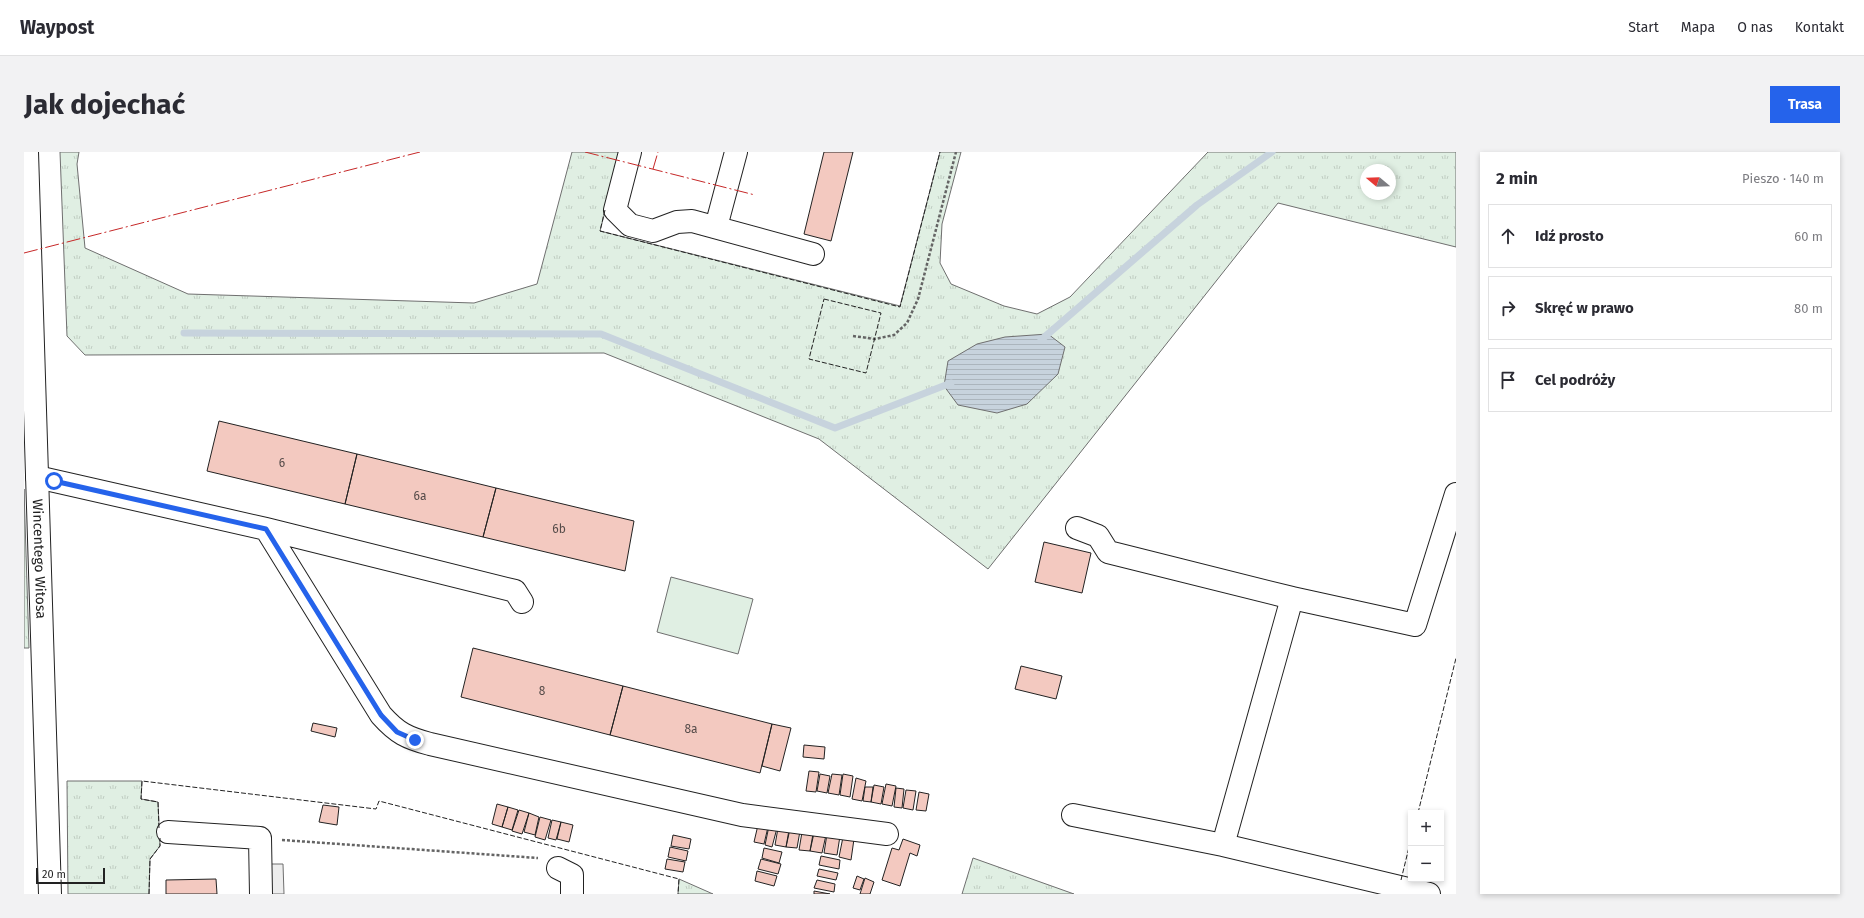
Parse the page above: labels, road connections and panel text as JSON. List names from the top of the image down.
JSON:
{
  "streets": {
    "street": ["Wincentego Witosa"]
  },
  "house_numbers": [
    "6",
    "6a",
    "6b",
    "8",
    "8a"
  ],
  "scale_bar": "20 m",
  "north": "left",
  "page": {
    "header": "Waypost",
    "nav": [
      "Start",
      "Mapa",
      "O nas",
      "Kontakt"
    ],
    "buttons": "Trasa",
    "title": "Jak dojechać",
    "heading": ["2 min", "Pieszo · 140 m"],
    "list": [
      ["Idź prosto", "60 m"],
      ["Skręć w prawo", "80 m"],
      "Cel podróży"
    ],
    "map_buttons": ["+", "−"],
    "scale": "20 m"
  }
}
